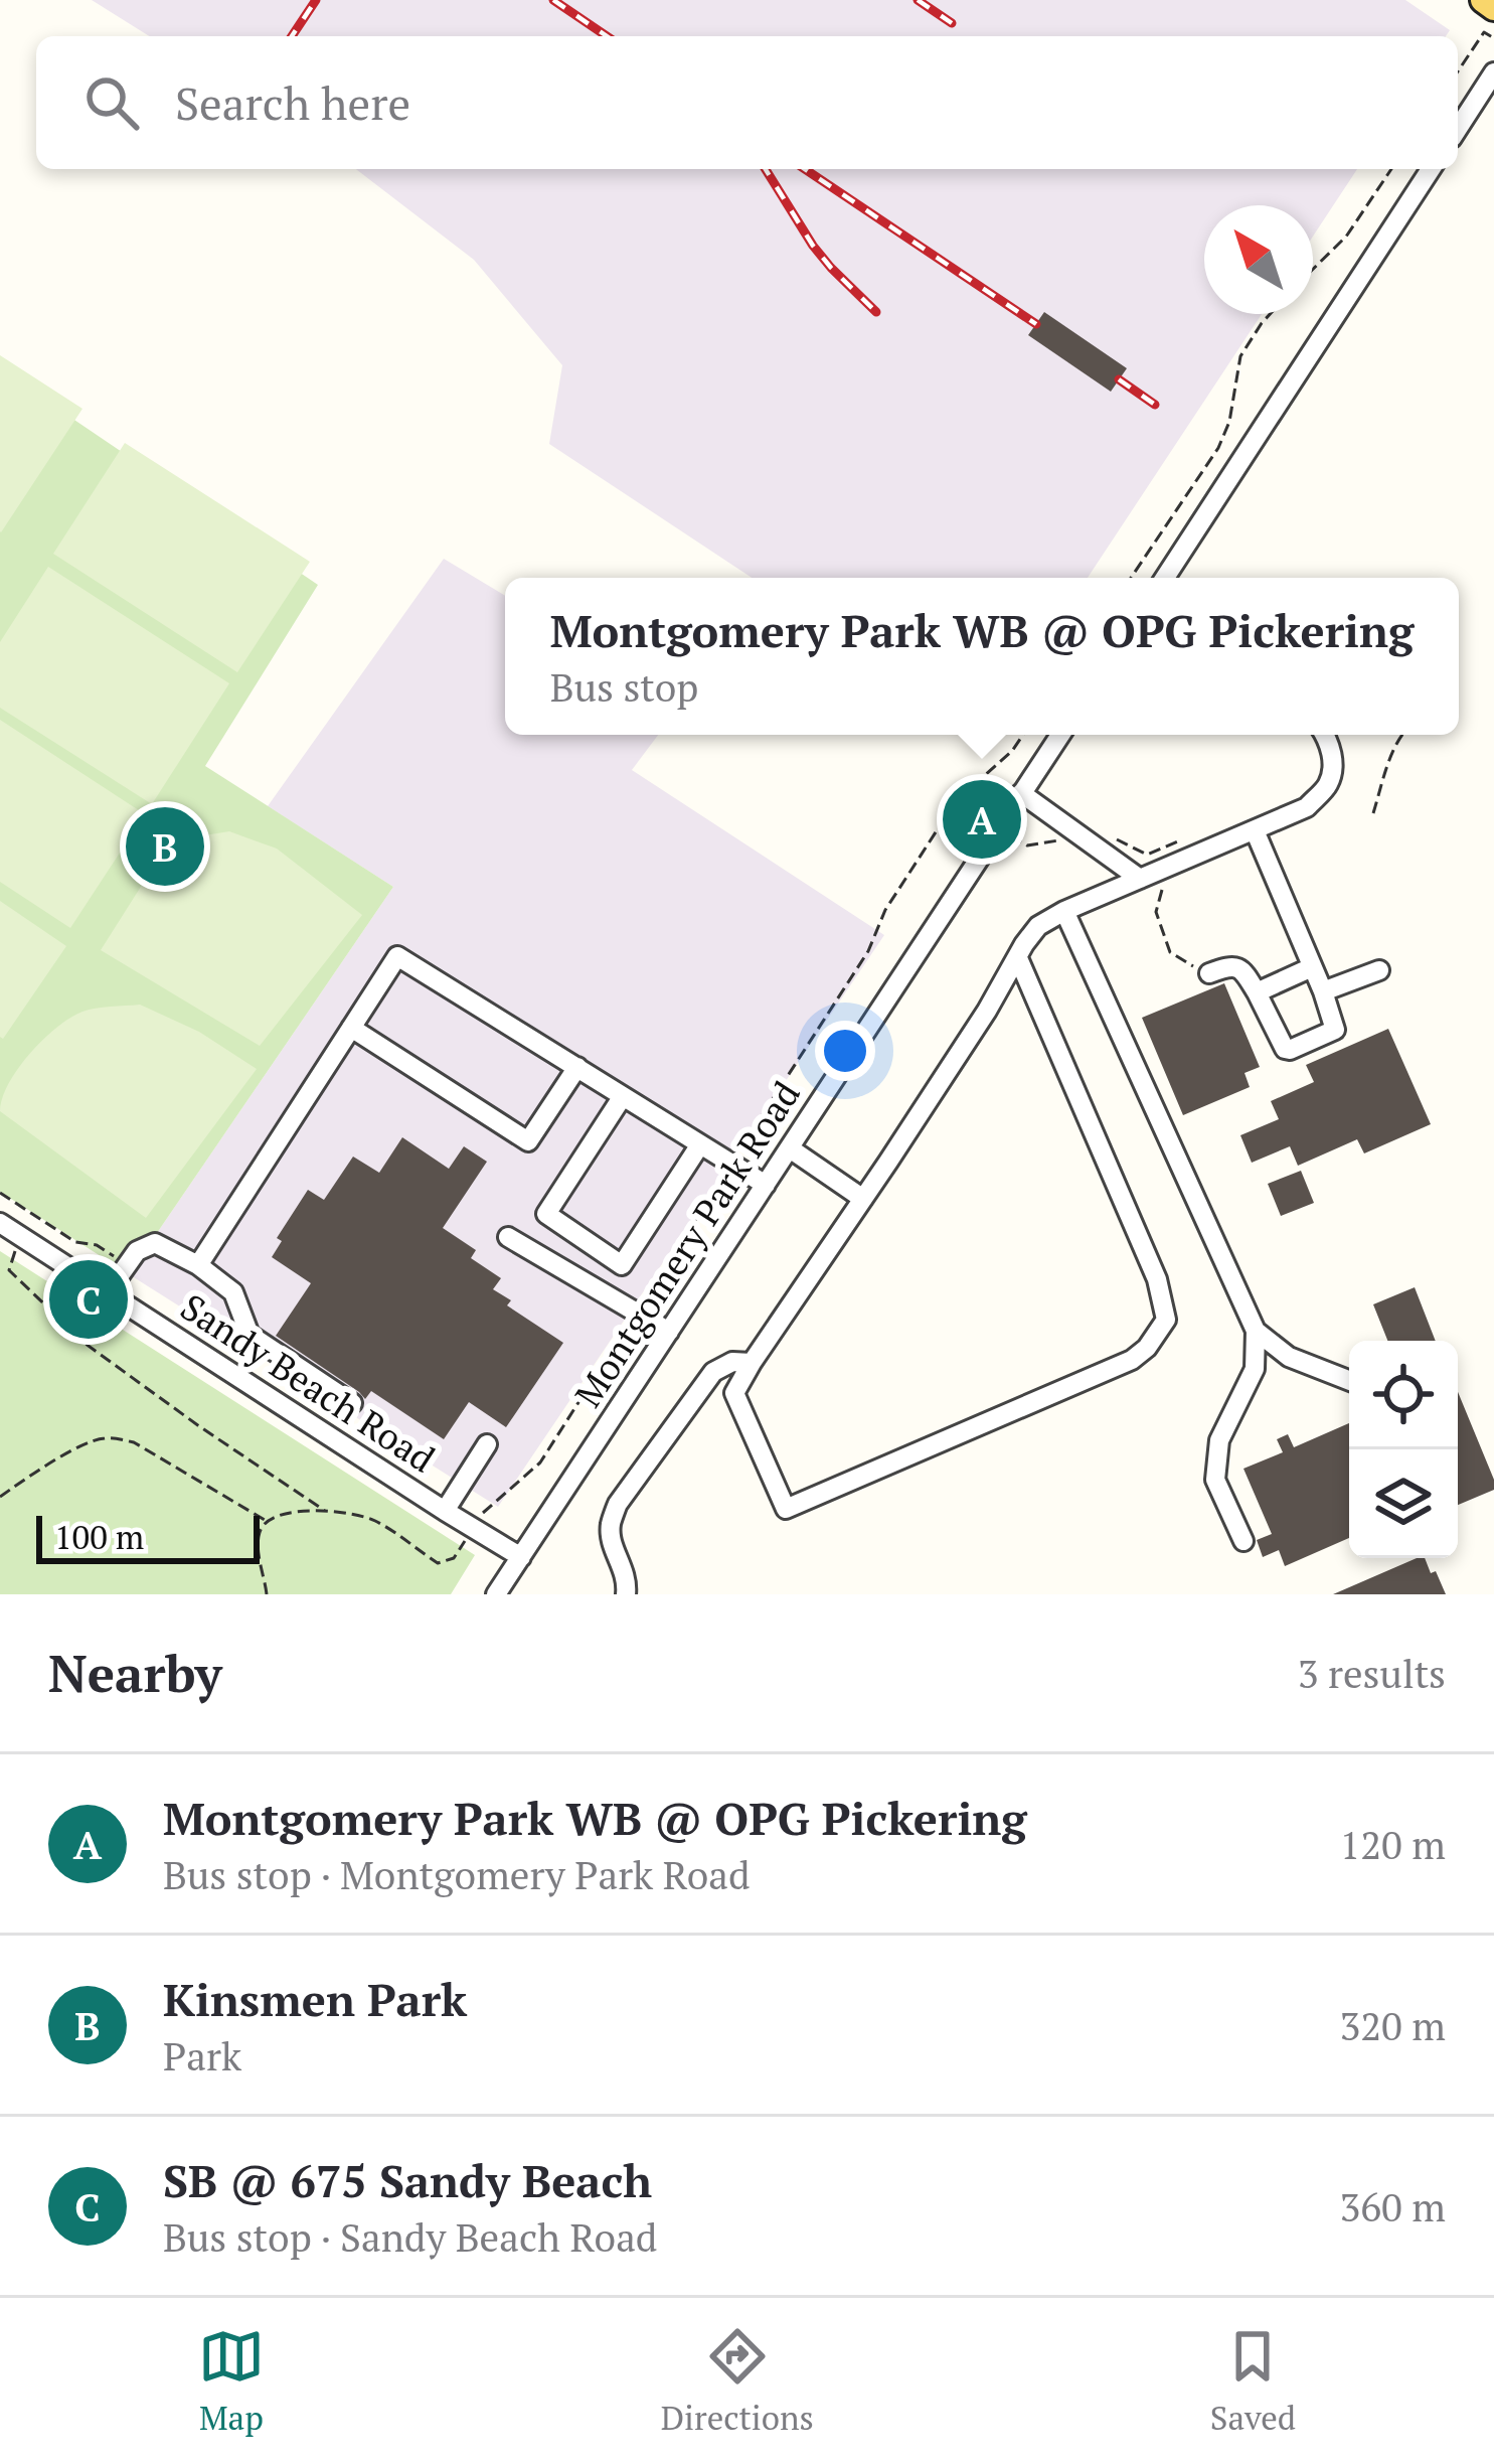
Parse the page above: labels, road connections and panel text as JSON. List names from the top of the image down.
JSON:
{
  "streets": {
    "street": ["Montgomery Park Road", "Sandy Beach Road"]
  },
  "crossings": [
    ["Montgomery Park Road", "Sandy Beach Road"]
  ],
  "scale_bar": "100 m",
  "north": "top left",
  "page": {
    "search": "Search here",
    "popup": ["Montgomery Park WB @ OPG Pickering", "Bus stop"],
    "pins": ["A", "B", "C"],
    "scale": "100 m",
    "heading": ["Nearby", "3 results"],
    "list": [
      {
        "mark": "A",
        "name": "Montgomery Park WB @ OPG Pickering",
        "note": "Bus stop · Montgomery Park Road",
        "value": "120 m"
      },
      {
        "mark": "B",
        "name": "Kinsmen Park",
        "note": "Park",
        "value": "320 m"
      },
      {
        "mark": "C",
        "name": "SB @ 675 Sandy Beach",
        "note": "Bus stop · Sandy Beach Road",
        "value": "360 m"
      }
    ],
    "nav": ["Map", "Directions", "Saved"]
  }
}
